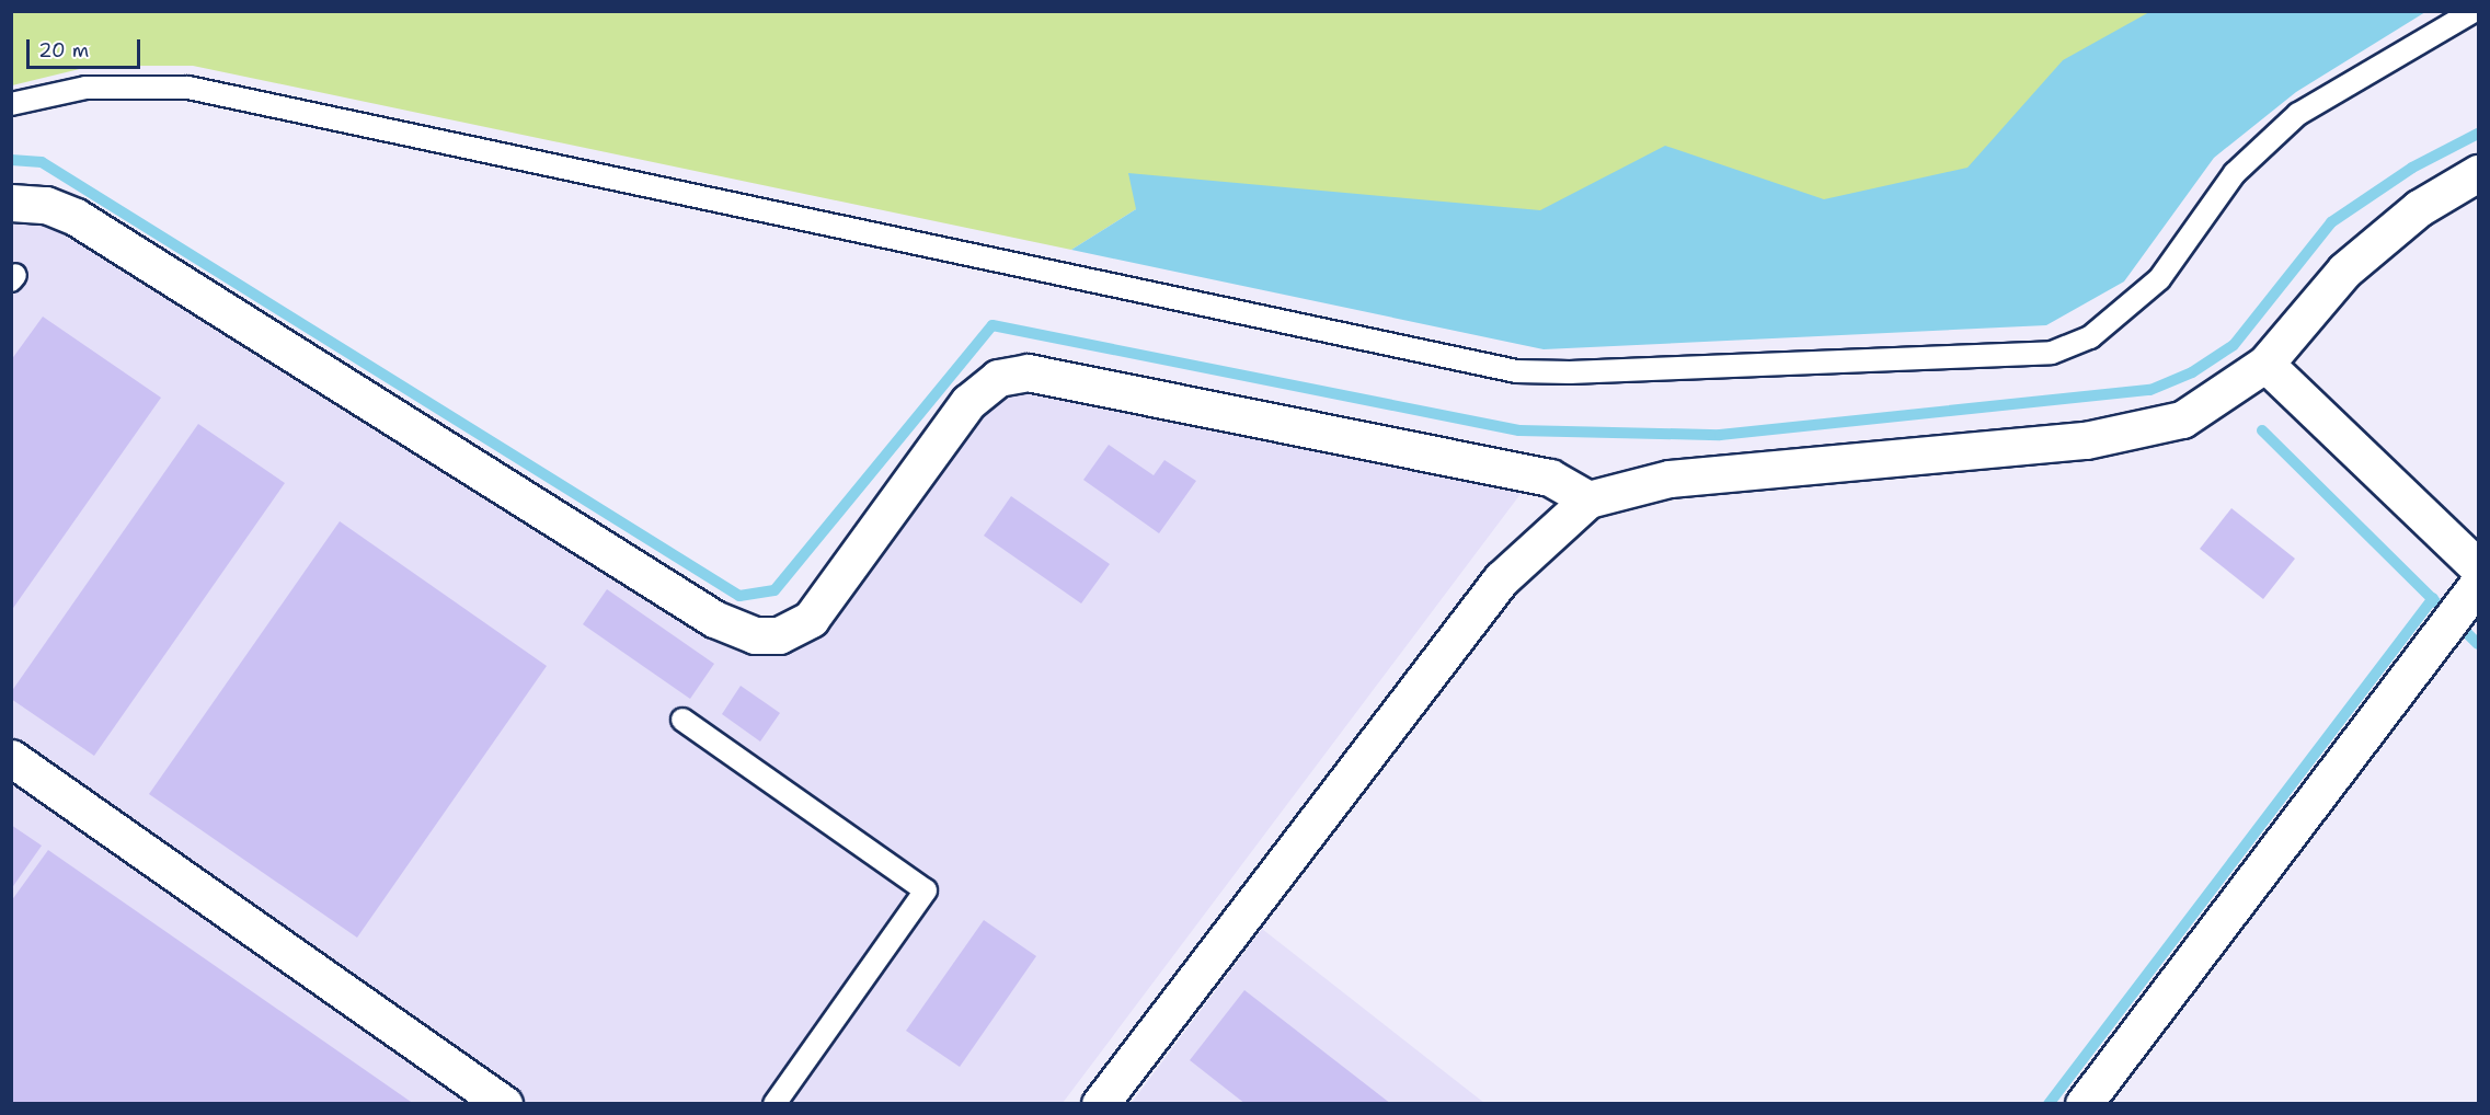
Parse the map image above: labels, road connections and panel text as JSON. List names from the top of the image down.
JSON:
{
  "scale_bar": "20 m"
}
